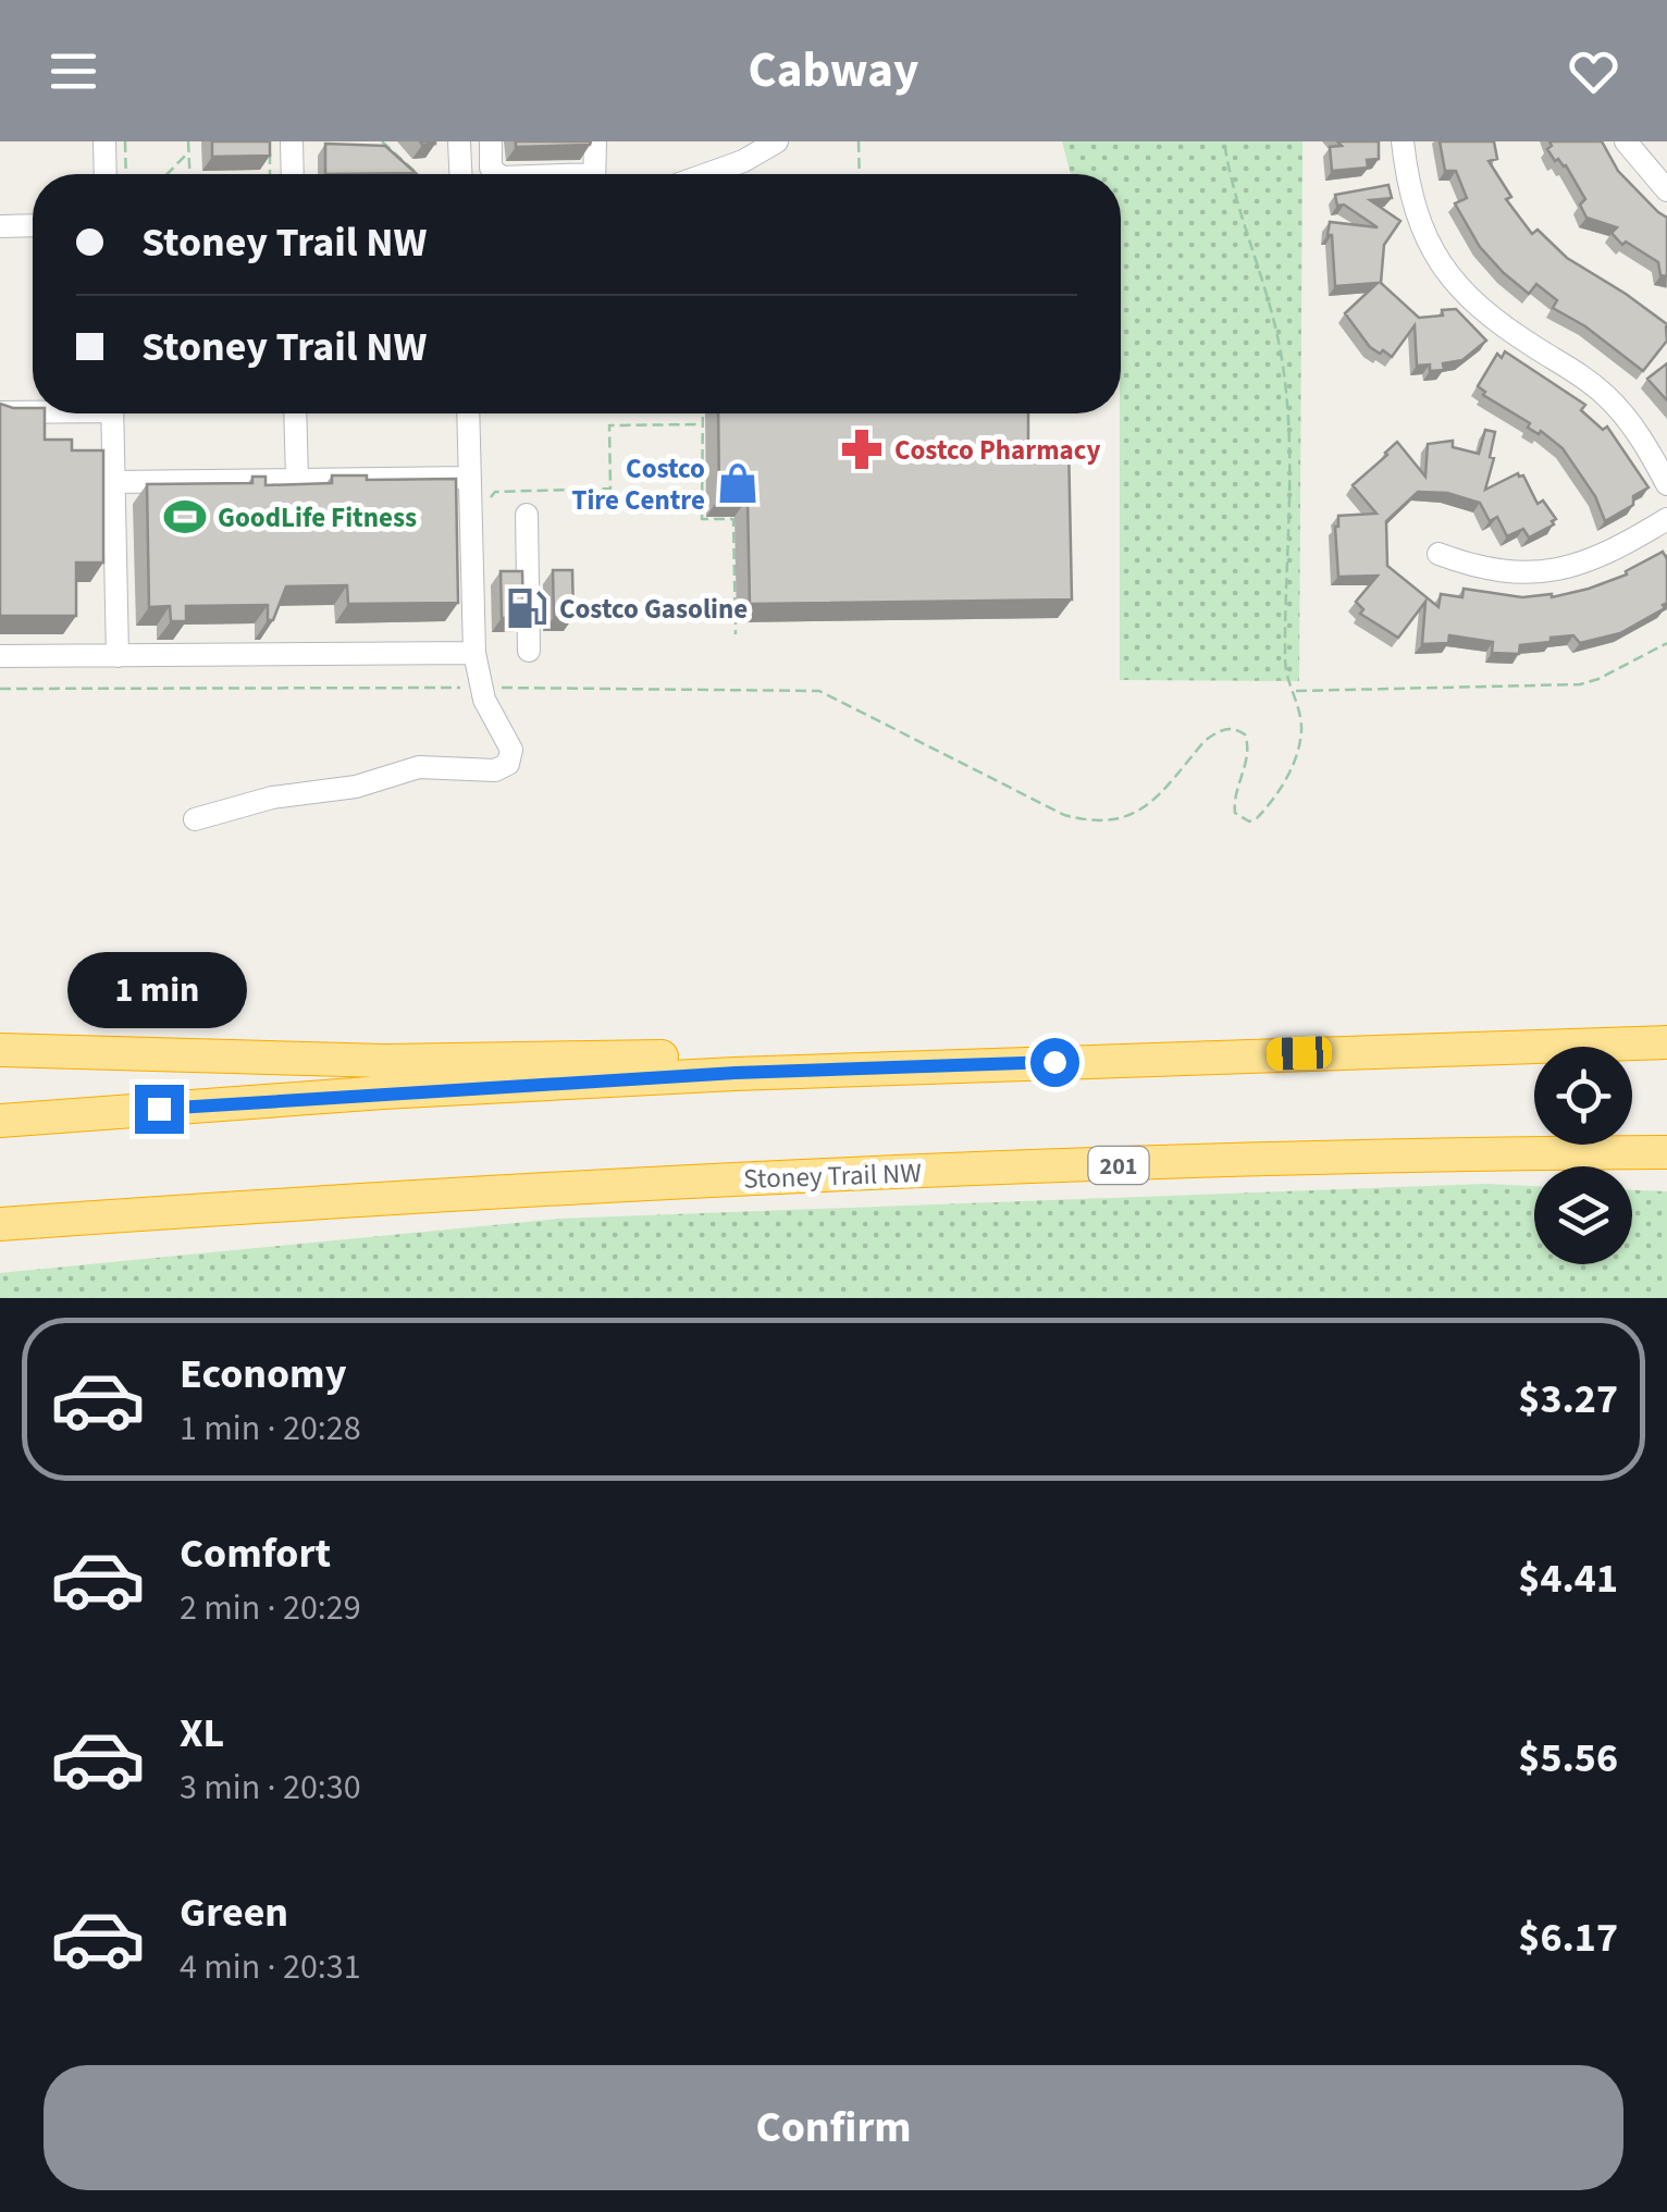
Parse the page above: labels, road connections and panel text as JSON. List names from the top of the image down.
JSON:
{
  "streets": {
    "highway": ["201", "Stoney Trail NW"]
  },
  "places": {
    "pharmacy": ["Costco Pharmacy"],
    "shop": ["Costco Tire Centre"],
    "sports": ["GoodLife Fitness"],
    "fuel station": ["Costco Gasoline"]
  },
  "page": {
    "header": "Cabway",
    "banner": ["Stoney Trail NW", "Stoney Trail NW"],
    "bubble": "1 min",
    "list": [
      {
        "name": "Economy",
        "note": "1 min · 20:28",
        "value": "$3.27"
      },
      {
        "name": "Comfort",
        "note": "2 min · 20:29",
        "value": "$4.41"
      },
      {
        "name": "XL",
        "note": "3 min · 20:30",
        "value": "$5.56"
      },
      {
        "name": "Green",
        "note": "4 min · 20:31",
        "value": "$6.17"
      }
    ],
    "buttons": "Confirm"
  }
}
